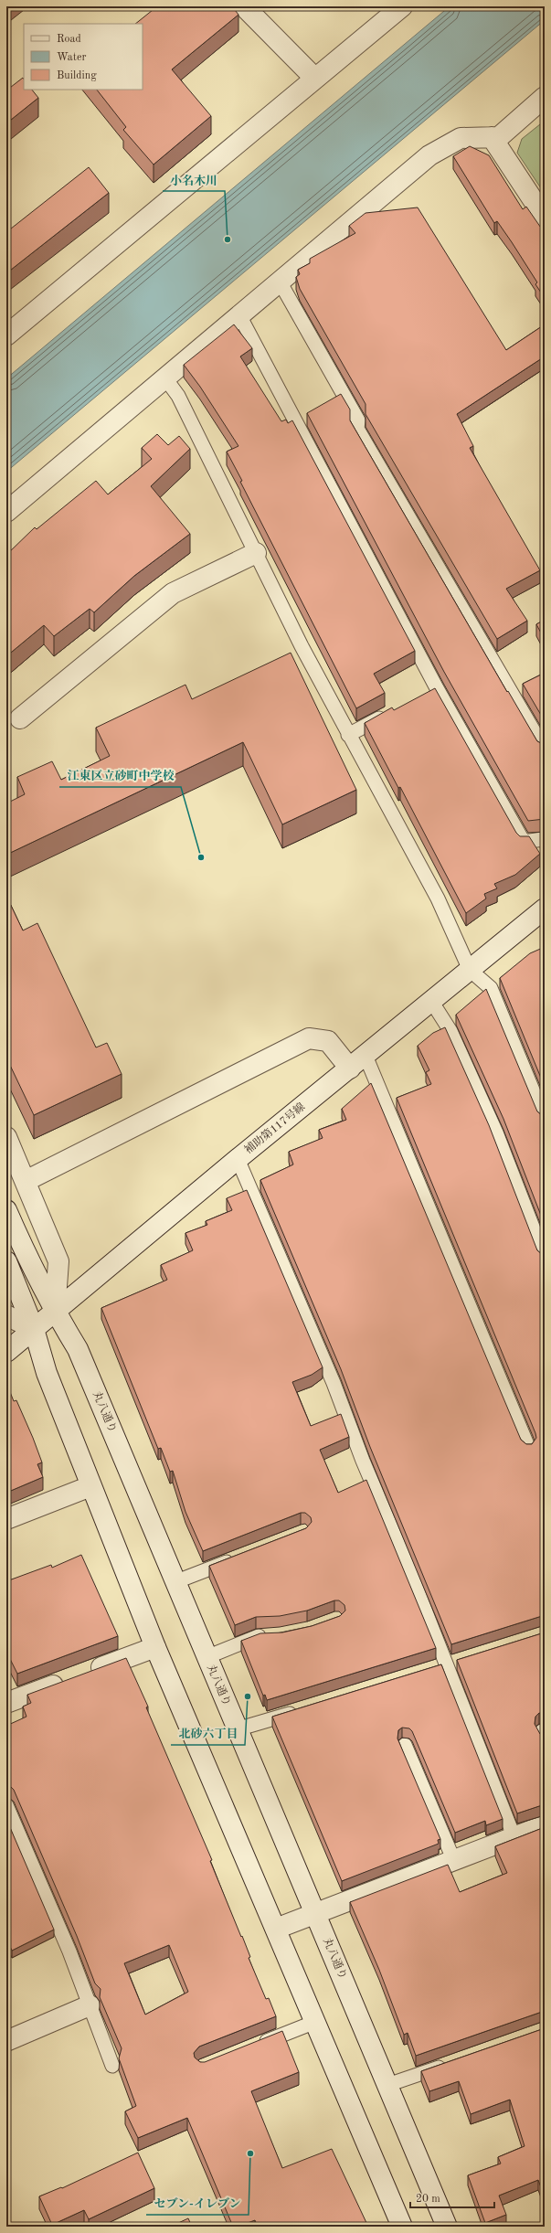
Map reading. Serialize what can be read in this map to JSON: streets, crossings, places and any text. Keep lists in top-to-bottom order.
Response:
{
  "streets": {
    "street": ["補助第117号線", "丸八通り"]
  },
  "crossings": [
    ["補助第117号線", "丸八通り"]
  ],
  "places": [
    "小名木川",
    "江東区立砂町中学校",
    "北砂六丁目",
    "セブン-イレブン"
  ],
  "legend": ["Road", "Water", "Building"],
  "scale_bar": "20 m"
}
